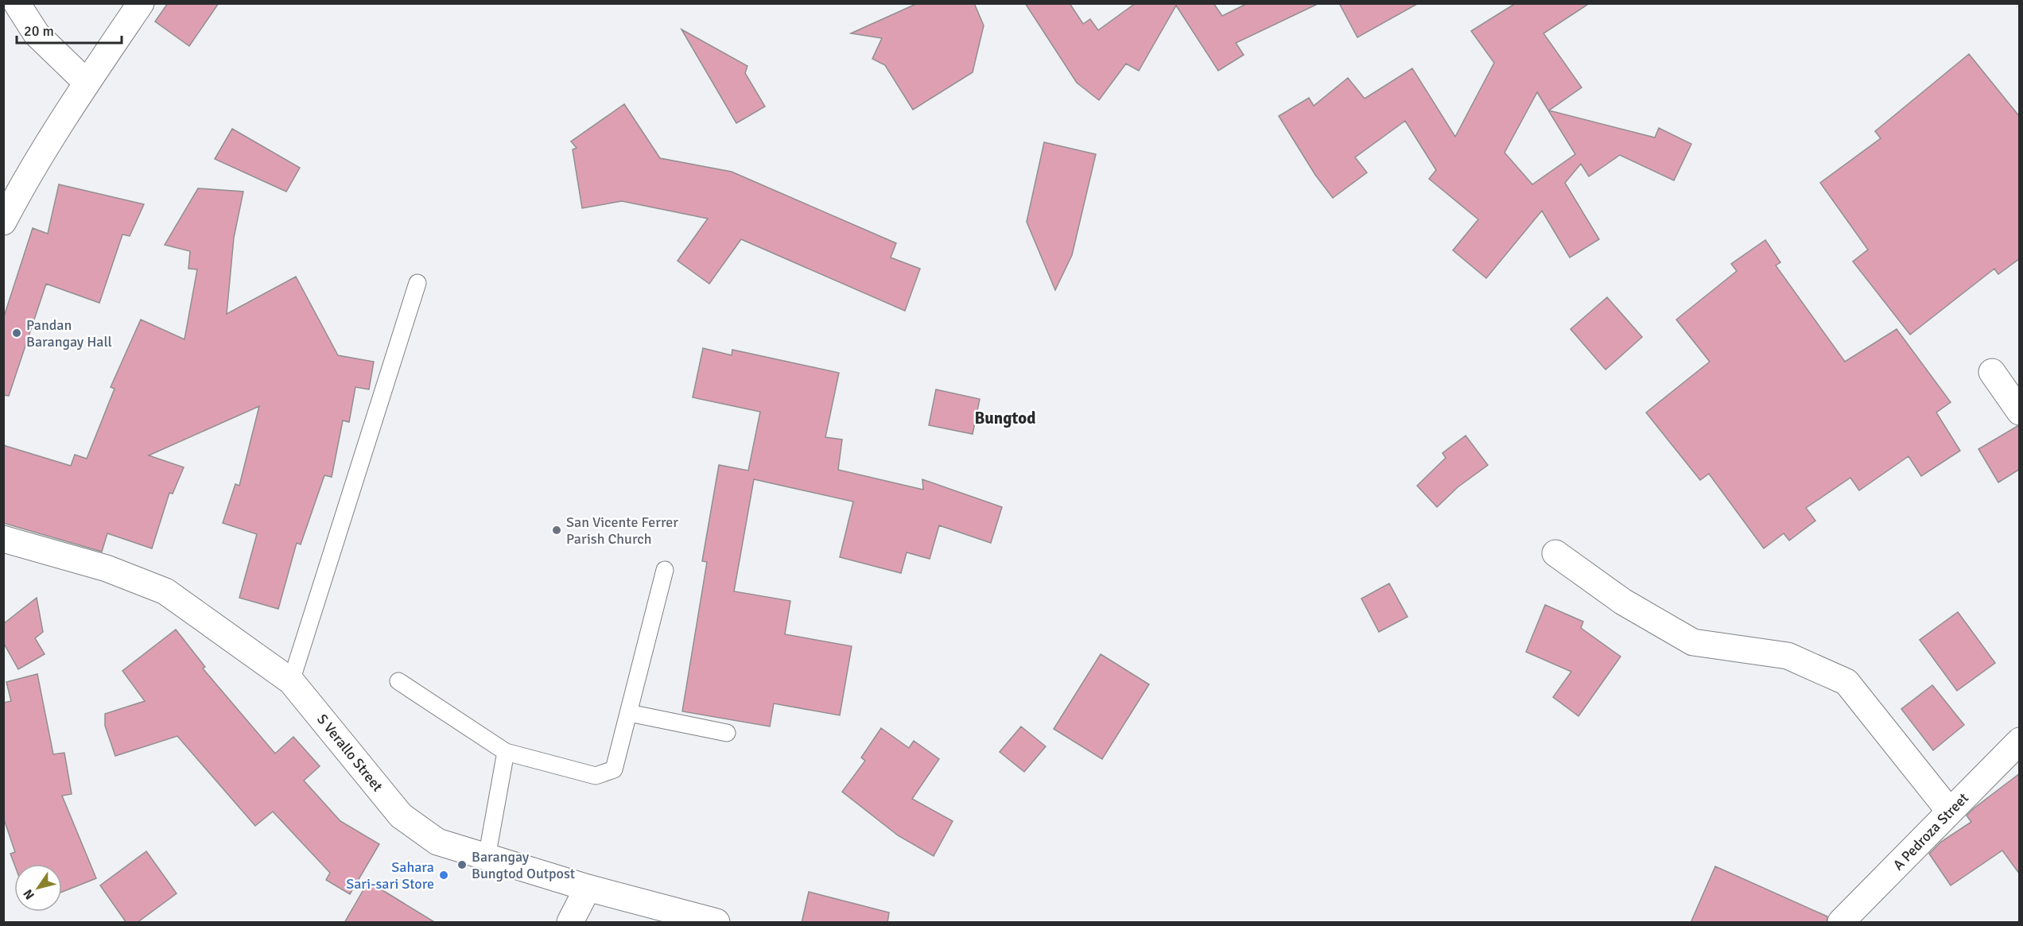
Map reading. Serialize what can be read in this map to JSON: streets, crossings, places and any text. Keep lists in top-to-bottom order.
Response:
{
  "streets": {
    "street": ["S Verallo Street", "A Pedroza Street"]
  },
  "districts": ["Bungtod"],
  "places": [
    "Pandan Barangay Hall",
    "San Vicente Ferrer Parish Church",
    "Barangay Bungtod Outpost",
    "Sahara Sari-sari Store"
  ],
  "scale_bar": "20 m",
  "north": "bottom left"
}
